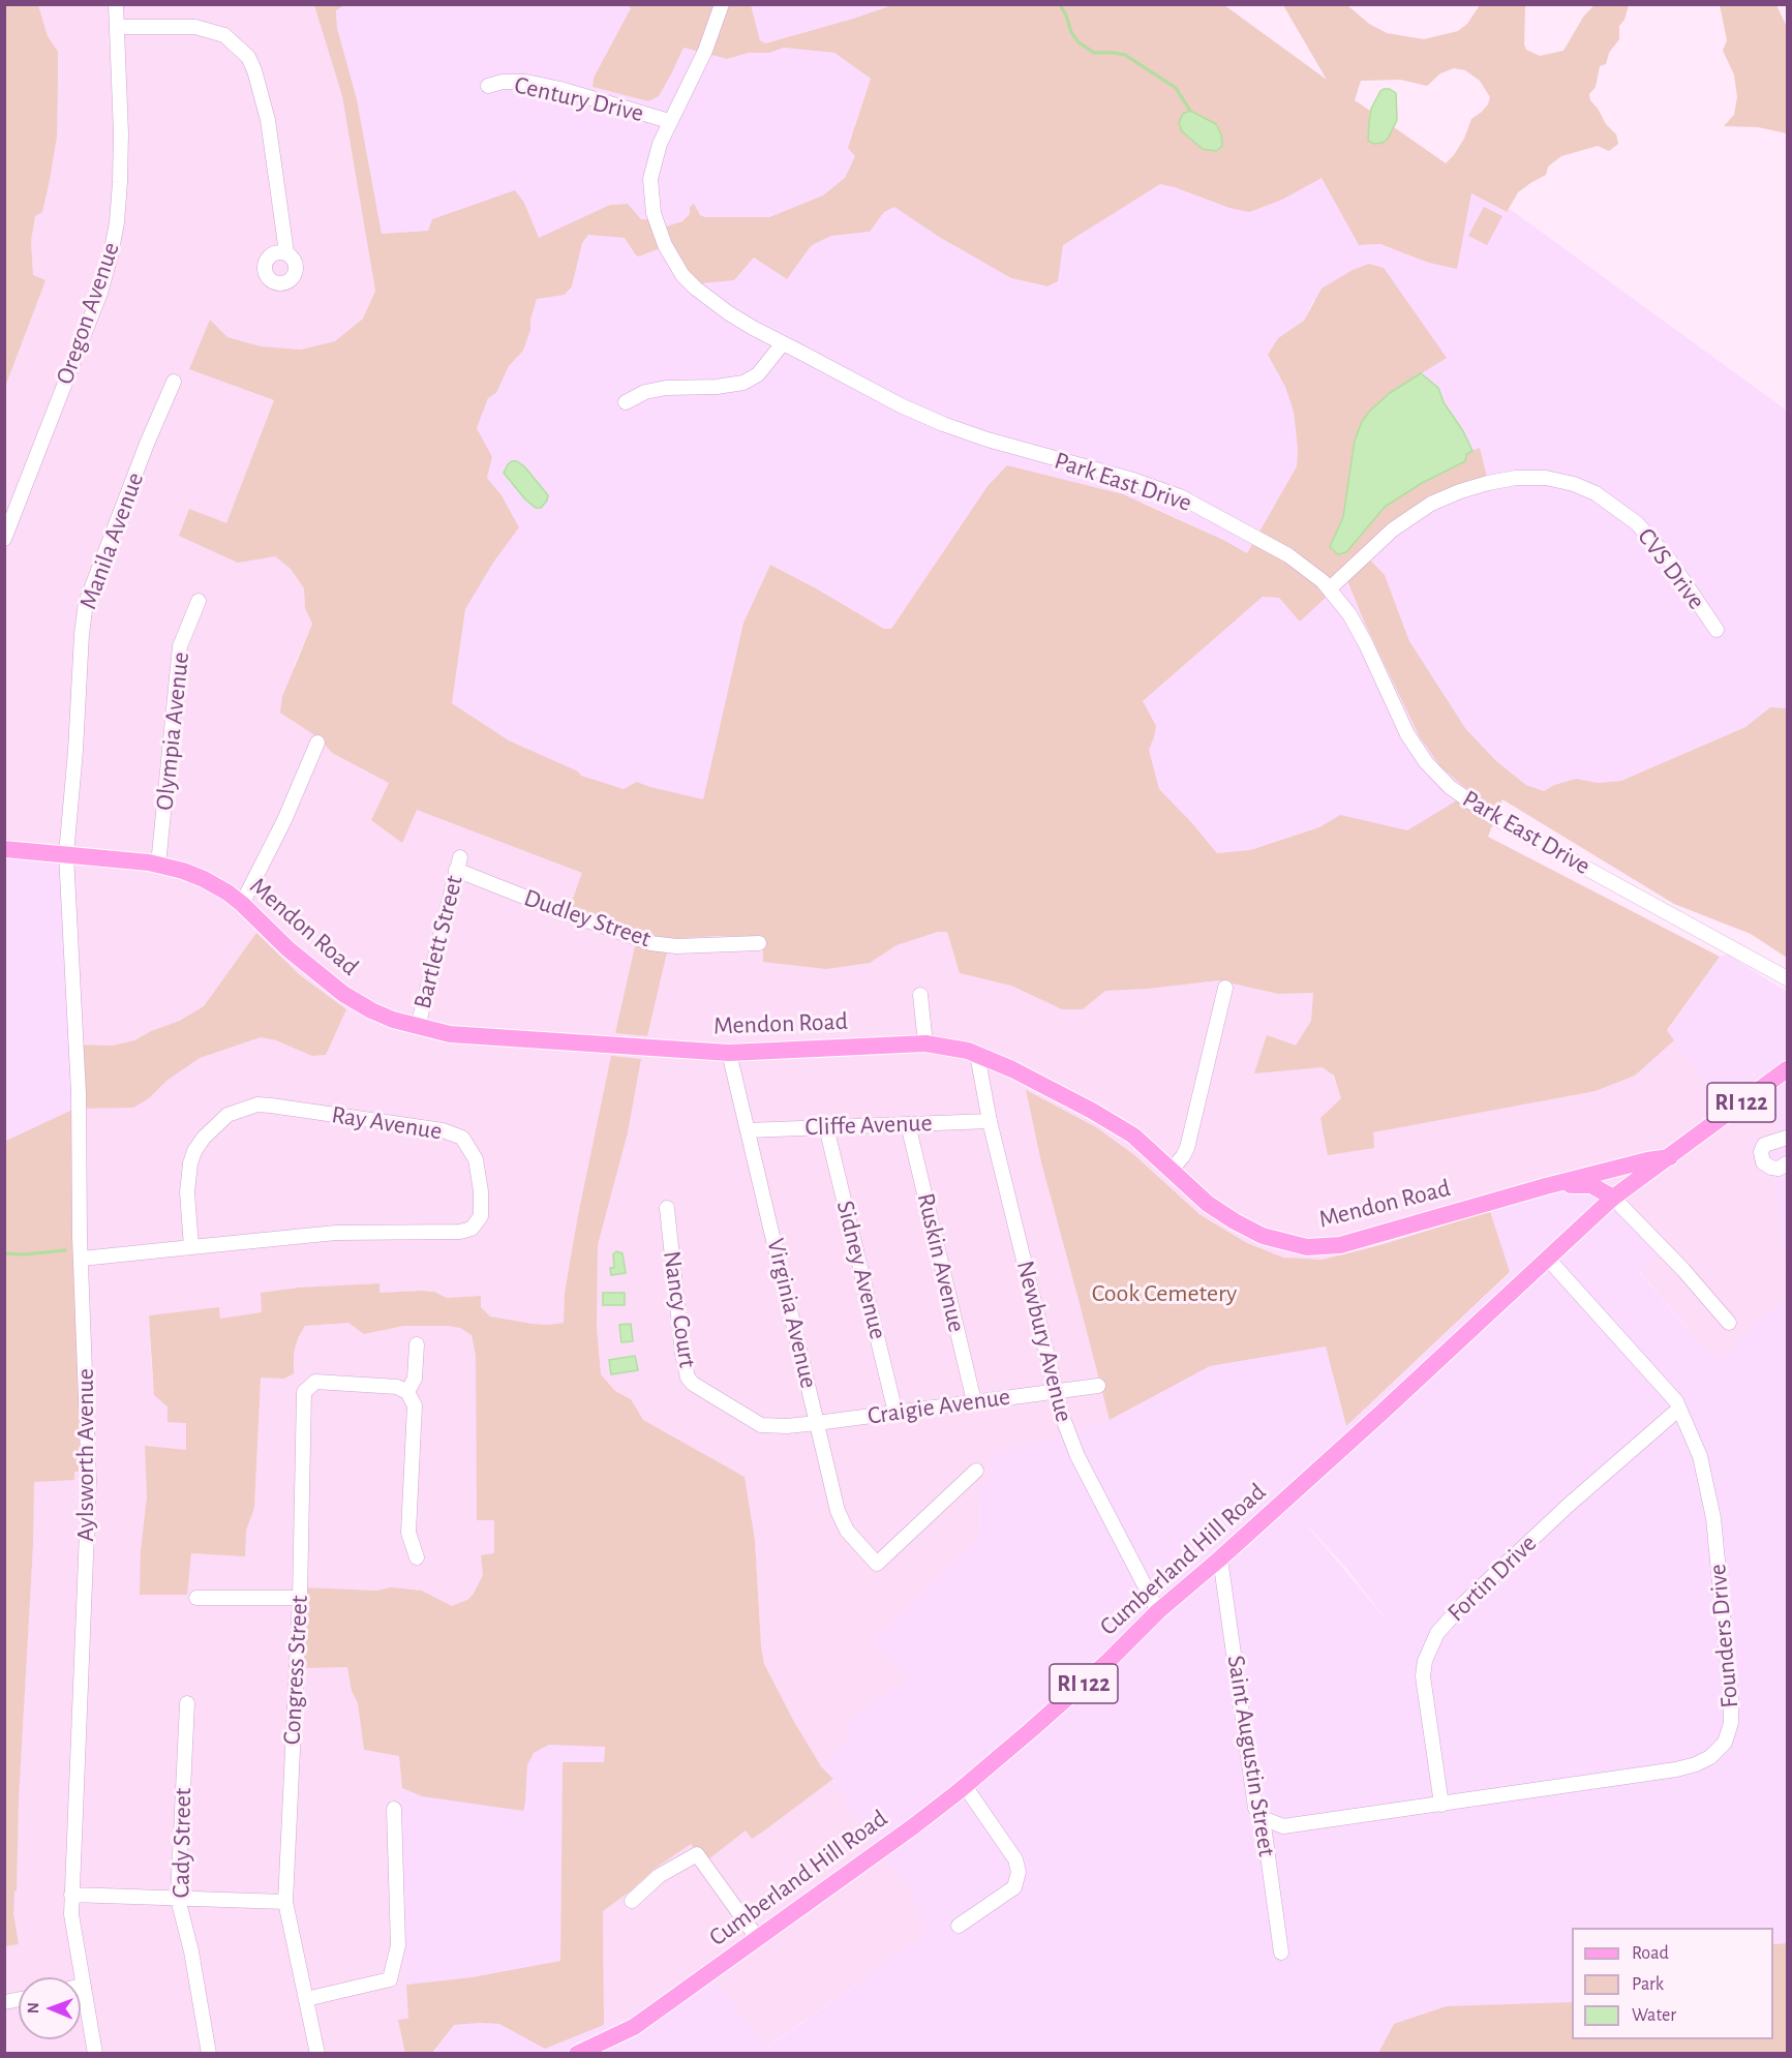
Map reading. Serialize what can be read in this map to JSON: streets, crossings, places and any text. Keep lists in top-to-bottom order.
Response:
{
  "streets": {
    "main road": ["Mendon Road", "RI 122", "Cumberland Hill Road"],
    "street": [
      "Century Drive",
      "Oregon Avenue",
      "Park East Drive",
      "Manila Avenue",
      "CVS Drive",
      "Olympia Avenue",
      "Dudley Street",
      "Bartlett Street",
      "Ray Avenue",
      "Cliffe Avenue",
      "Ruskin Avenue",
      "Sidney Avenue",
      "Nancy Court",
      "Virginia Avenue",
      "Newbury Avenue",
      "Craigie Avenue",
      "Aylsworth Avenue",
      "Fortin Drive",
      "Founders Drive",
      "Congress Street",
      "Saint Augustin Street",
      "Cady Street"
    ]
  },
  "crossings": [
    ["Century Drive", "Park East Drive"],
    ["Park East Drive", "CVS Drive"],
    ["Manila Avenue", "Mendon Road"],
    ["Manila Avenue", "Aylsworth Avenue"],
    ["Olympia Avenue", "Mendon Road"],
    ["Dudley Street", "Bartlett Street"],
    ["Mendon Road", "Bartlett Street"],
    ["Mendon Road", "RI 122"],
    ["Mendon Road", "Virginia Avenue"],
    ["Mendon Road", "Newbury Avenue"],
    ["Mendon Road", "Aylsworth Avenue"],
    ["Mendon Road", "Cumberland Hill Road"],
    ["RI 122", "Cumberland Hill Road"],
    ["Ray Avenue", "Aylsworth Avenue"],
    ["Cliffe Avenue", "Ruskin Avenue"],
    ["Cliffe Avenue", "Sidney Avenue"],
    ["Cliffe Avenue", "Virginia Avenue"],
    ["Cliffe Avenue", "Newbury Avenue"],
    ["Ruskin Avenue", "Craigie Avenue"],
    ["Sidney Avenue", "Craigie Avenue"],
    ["Nancy Court", "Virginia Avenue"],
    ["Nancy Court", "Craigie Avenue"],
    ["Virginia Avenue", "Craigie Avenue"],
    ["Newbury Avenue", "Craigie Avenue"],
    ["Newbury Avenue", "Cumberland Hill Road"],
    ["Cumberland Hill Road", "Founders Drive"],
    ["Cumberland Hill Road", "Saint Augustin Street"],
    ["Fortin Drive", "Founders Drive"],
    ["Founders Drive", "Saint Augustin Street"]
  ],
  "parks": ["Cook Cemetery"],
  "legend": ["Road", "Park", "Water"],
  "north": "left"
}
